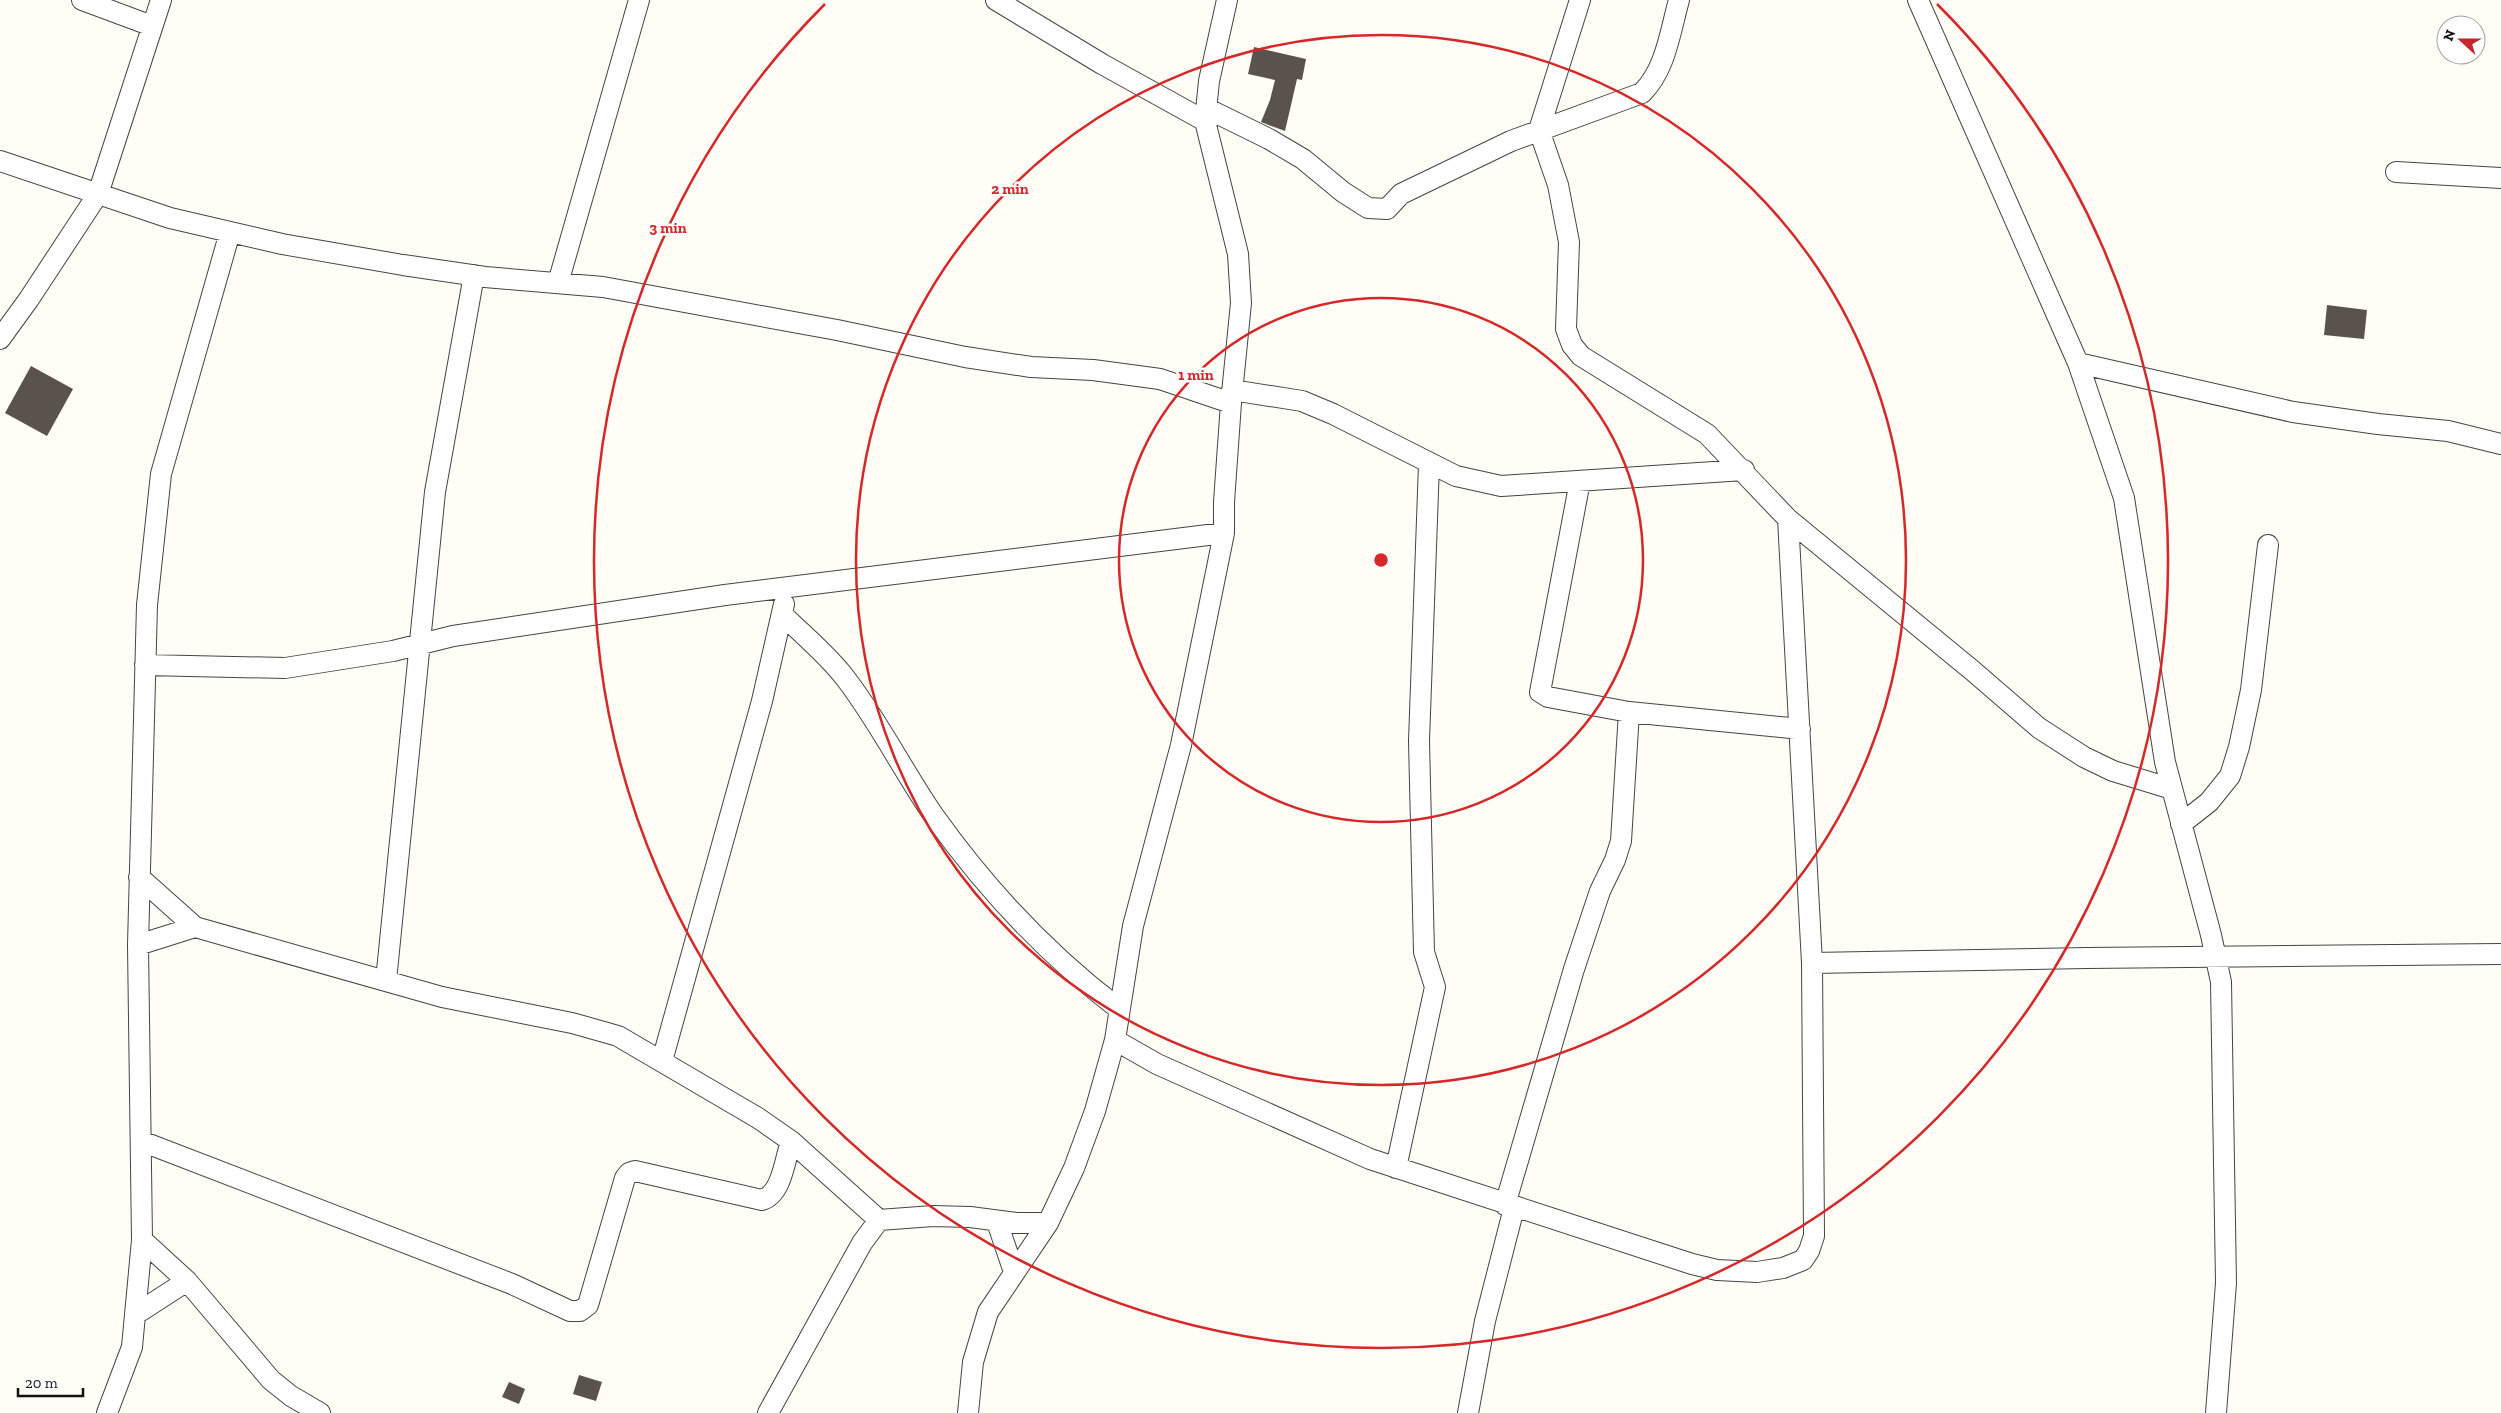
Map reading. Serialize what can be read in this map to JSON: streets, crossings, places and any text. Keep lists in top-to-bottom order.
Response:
{
  "scale_bar": "20 m",
  "north": "left",
  "rings": ["2 min", "3 min", "1 min"]
}
